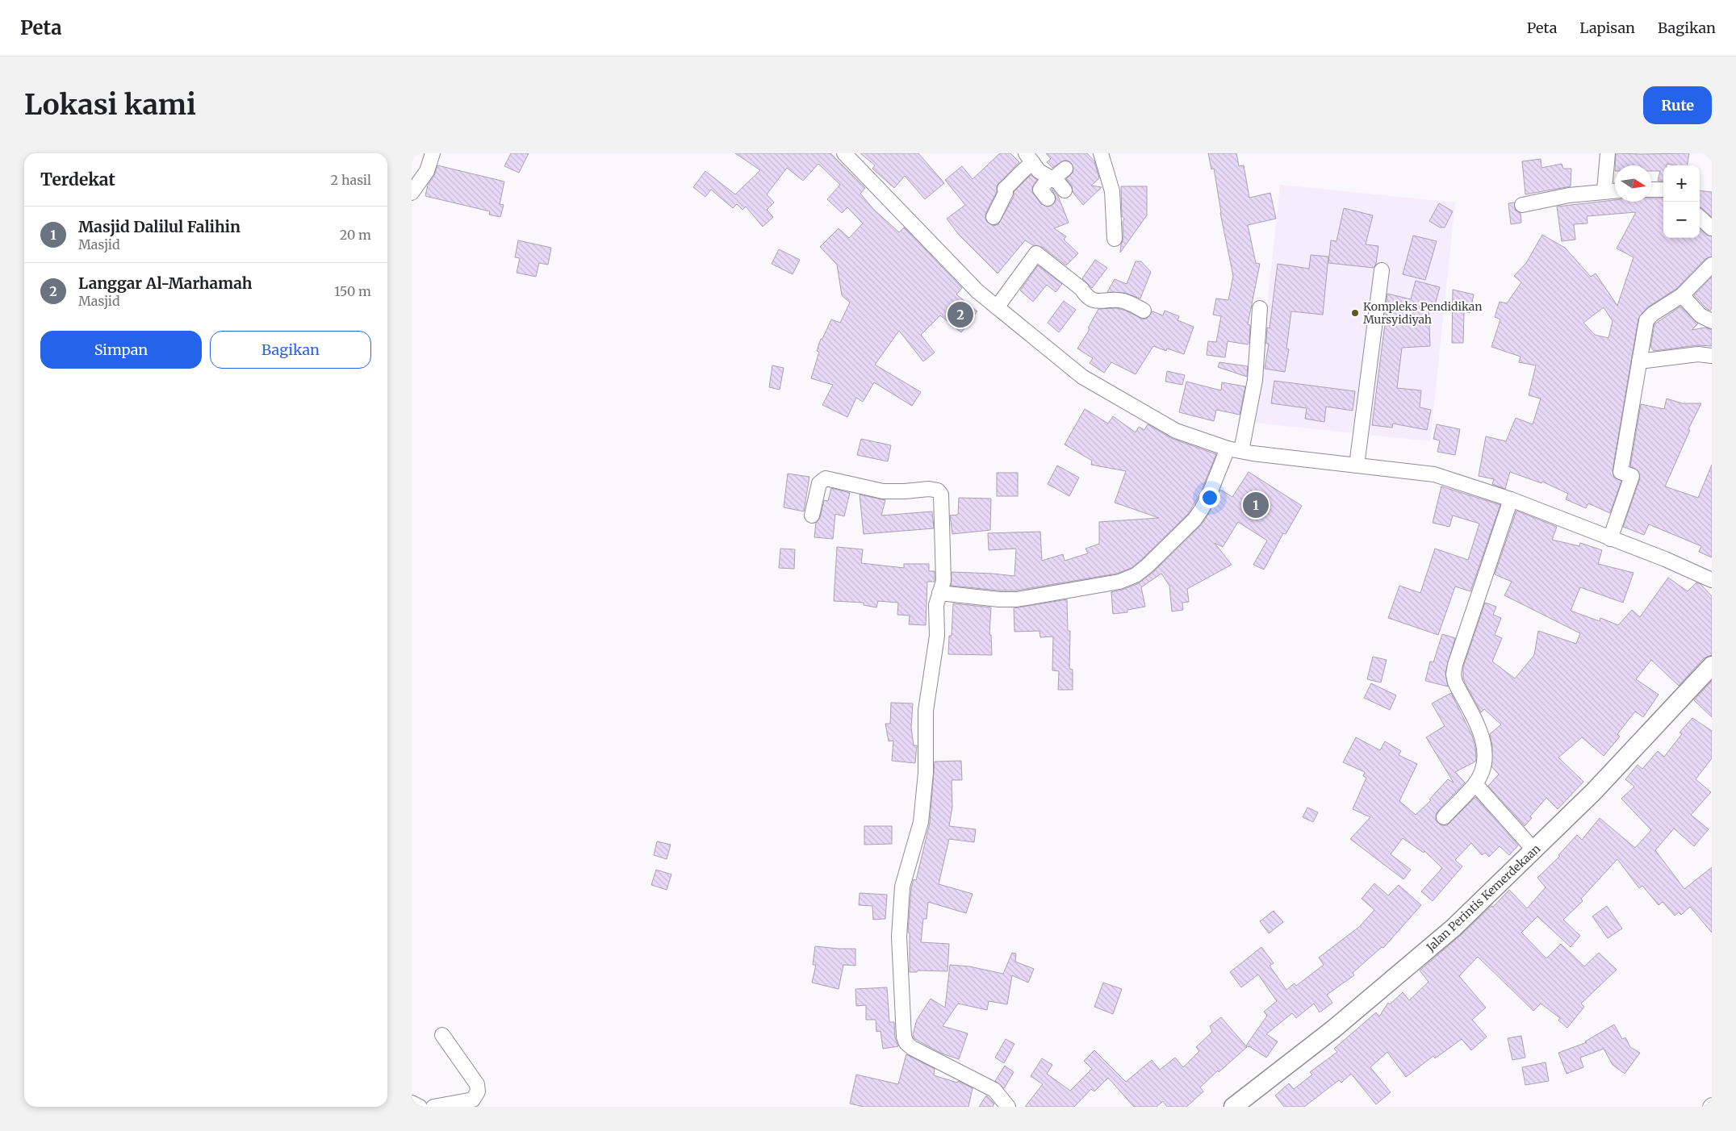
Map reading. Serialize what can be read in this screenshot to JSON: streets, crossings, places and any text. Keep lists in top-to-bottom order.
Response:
{
  "streets": {
    "main road": ["Jalan Perintis Kemerdekaan"]
  },
  "places": ["Kompleks Pendidikan Mursyidiyah"],
  "north": "right",
  "page": {
    "header": "Peta",
    "nav": ["Peta", "Lapisan", "Bagikan"],
    "buttons": [
      "Rute",
      ["Simpan", "Bagikan"]
    ],
    "title": "Lokasi kami",
    "heading": ["Terdekat", "2 hasil"],
    "map_buttons": ["+", "−"],
    "list": [
      {
        "mark": "1",
        "name": "Masjid Dalilul Falihin",
        "note": "Masjid",
        "value": "20 m"
      },
      {
        "mark": "2",
        "name": "Langgar Al-Marhamah",
        "note": "Masjid",
        "value": "150 m"
      }
    ],
    "pins": ["2", "1"]
  }
}
